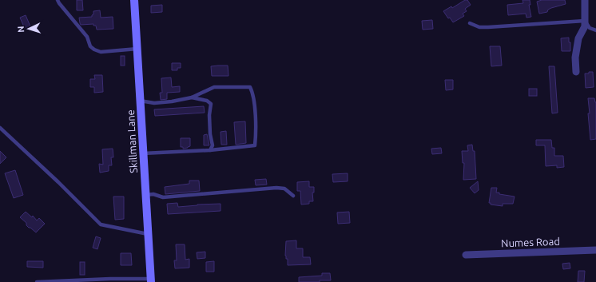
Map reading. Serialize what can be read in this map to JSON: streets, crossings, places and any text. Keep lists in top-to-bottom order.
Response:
{
  "streets": {
    "street": ["Skillman Lane", "Numes Road"]
  },
  "north": "left"
}
